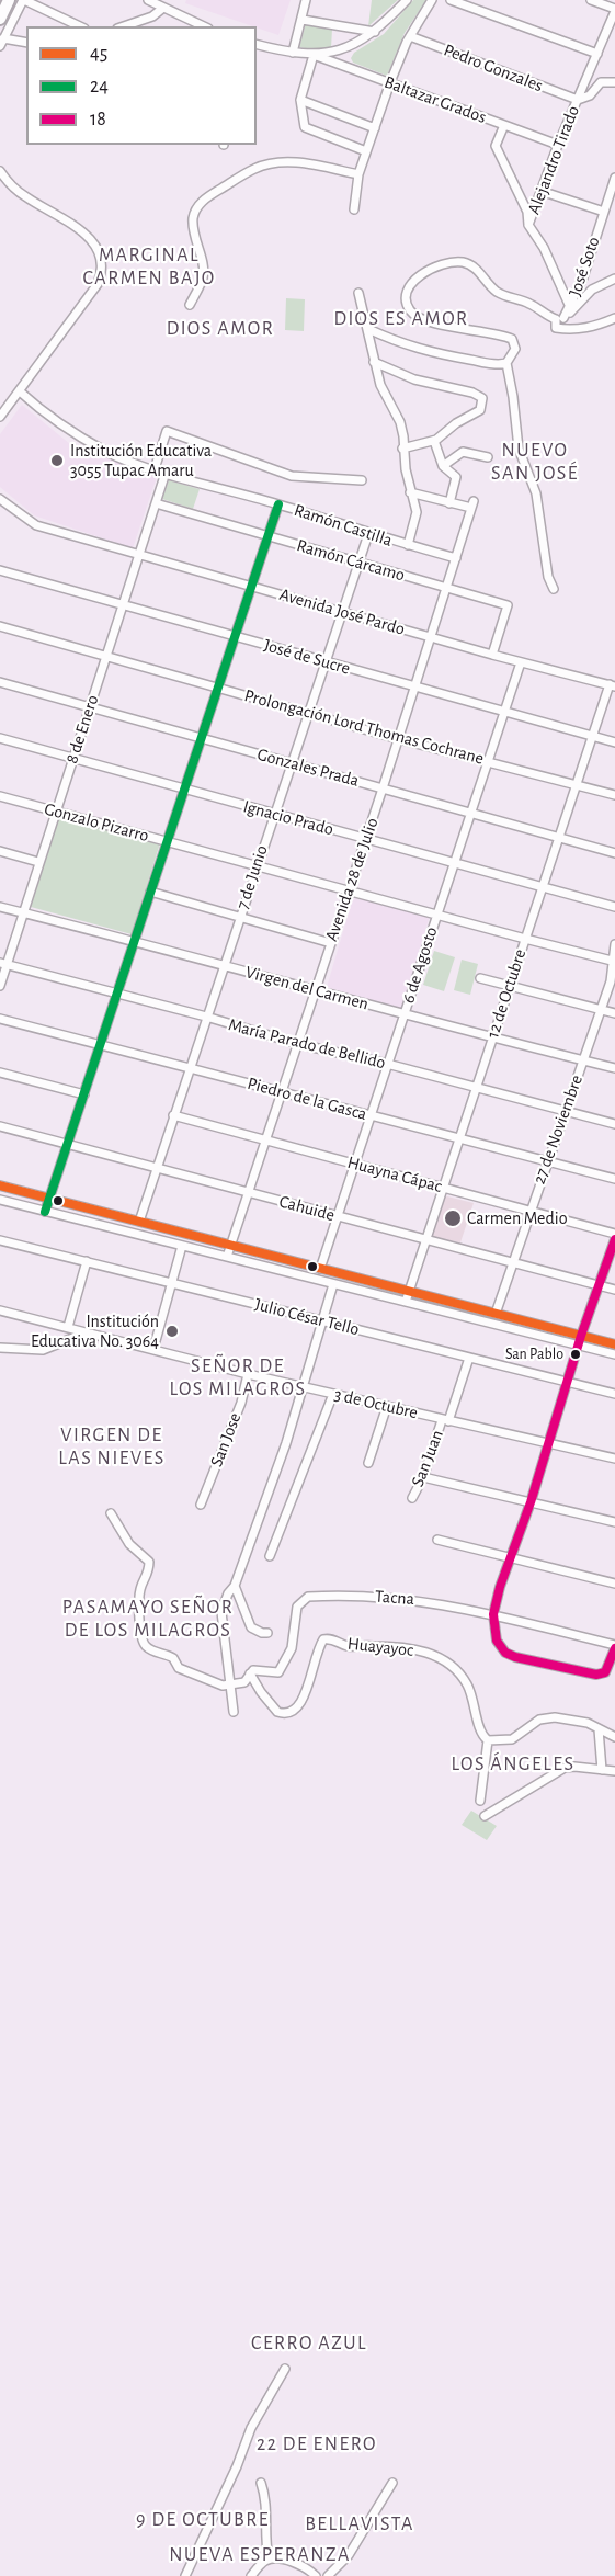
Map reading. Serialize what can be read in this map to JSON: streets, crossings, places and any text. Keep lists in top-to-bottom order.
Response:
{
  "streets": {
    "street": [
      "Pedro Gonzales",
      "Baltazar Grados",
      "Alejandro Tirado",
      "José Soto",
      "Ramón Castilla",
      "Ramón Cárcamo",
      "Avenida José Pardo",
      "José de Sucre",
      "Prolongación Lord Thomas Cochrane",
      "8 de Enero",
      "Gonzales Prada",
      "Ignacio Prado",
      "Gonzalo Pizarro",
      "7 de Junio",
      "Avenida 28 de Julio",
      "6 de Agosto",
      "Virgen del Carmen",
      "12 de Octubre",
      "María Parado de Bellido",
      "Piedro de la Gasca",
      "27 de Noviembre",
      "Huayna Cápac",
      "Cahuide",
      "Julio César Tello",
      "3 de Octubre",
      "San Jose",
      "San Juan",
      "Tacna",
      "Huayayoc"
    ]
  },
  "crossings": [
    ["Pedro Gonzales", "Alejandro Tirado"],
    ["Baltazar Grados", "Alejandro Tirado"],
    ["Alejandro Tirado", "José Soto"],
    ["Ramón Castilla", "8 de Enero"],
    ["Ramón Castilla", "7 de Junio"],
    ["Ramón Castilla", "Avenida 28 de Julio"],
    ["Ramón Cárcamo", "Avenida José Pardo"],
    ["Ramón Cárcamo", "8 de Enero"],
    ["Ramón Cárcamo", "7 de Junio"],
    ["Ramón Cárcamo", "Avenida 28 de Julio"],
    ["Avenida José Pardo", "8 de Enero"],
    ["Avenida José Pardo", "7 de Junio"],
    ["Avenida José Pardo", "Avenida 28 de Julio"],
    ["Avenida José Pardo", "6 de Agosto"],
    ["Avenida José Pardo", "12 de Octubre"],
    ["José de Sucre", "8 de Enero"],
    ["José de Sucre", "7 de Junio"],
    ["José de Sucre", "Avenida 28 de Julio"],
    ["José de Sucre", "6 de Agosto"],
    ["José de Sucre", "12 de Octubre"],
    ["Prolongación Lord Thomas Cochrane", "8 de Enero"],
    ["Prolongación Lord Thomas Cochrane", "7 de Junio"],
    ["Prolongación Lord Thomas Cochrane", "Avenida 28 de Julio"],
    ["Prolongación Lord Thomas Cochrane", "6 de Agosto"],
    ["Prolongación Lord Thomas Cochrane", "12 de Octubre"],
    ["8 de Enero", "Gonzales Prada"],
    ["8 de Enero", "Ignacio Prado"],
    ["8 de Enero", "Gonzalo Pizarro"],
    ["8 de Enero", "Virgen del Carmen"],
    ["8 de Enero", "María Parado de Bellido"],
    ["Gonzales Prada", "7 de Junio"],
    ["Gonzales Prada", "Avenida 28 de Julio"],
    ["Gonzales Prada", "6 de Agosto"],
    ["Gonzales Prada", "12 de Octubre"],
    ["Ignacio Prado", "7 de Junio"],
    ["Ignacio Prado", "Avenida 28 de Julio"],
    ["Ignacio Prado", "6 de Agosto"],
    ["Ignacio Prado", "12 de Octubre"],
    ["Gonzalo Pizarro", "7 de Junio"],
    ["Gonzalo Pizarro", "Avenida 28 de Julio"],
    ["Gonzalo Pizarro", "6 de Agosto"],
    ["Gonzalo Pizarro", "12 de Octubre"],
    ["Gonzalo Pizarro", "27 de Noviembre"],
    ["7 de Junio", "Virgen del Carmen"],
    ["7 de Junio", "María Parado de Bellido"],
    ["7 de Junio", "Piedro de la Gasca"],
    ["7 de Junio", "Huayna Cápac"],
    ["7 de Junio", "Cahuide"],
    ["Avenida 28 de Julio", "Virgen del Carmen"],
    ["Avenida 28 de Julio", "María Parado de Bellido"],
    ["Avenida 28 de Julio", "Piedro de la Gasca"],
    ["Avenida 28 de Julio", "Huayna Cápac"],
    ["Avenida 28 de Julio", "Cahuide"],
    ["6 de Agosto", "Virgen del Carmen"],
    ["6 de Agosto", "María Parado de Bellido"],
    ["6 de Agosto", "Piedro de la Gasca"],
    ["6 de Agosto", "Huayna Cápac"],
    ["6 de Agosto", "Cahuide"],
    ["Virgen del Carmen", "12 de Octubre"],
    ["Virgen del Carmen", "27 de Noviembre"],
    ["12 de Octubre", "María Parado de Bellido"],
    ["12 de Octubre", "Piedro de la Gasca"],
    ["12 de Octubre", "Huayna Cápac"],
    ["12 de Octubre", "Cahuide"],
    ["María Parado de Bellido", "27 de Noviembre"],
    ["Piedro de la Gasca", "27 de Noviembre"],
    ["27 de Noviembre", "Huayna Cápac"],
    ["27 de Noviembre", "Cahuide"],
    ["Julio César Tello", "San Juan"],
    ["3 de Octubre", "San Jose"],
    ["3 de Octubre", "San Juan"],
    ["Tacna", "Huayayoc"]
  ],
  "districts": [
    "MARGINAL CARMEN BAJO",
    "DIOS ES AMOR",
    "DIOS AMOR",
    "NUEVO SAN JOSÉ",
    "SEÑOR DE LOS MILAGROS",
    "VIRGEN DE LAS NIEVES",
    "PASAMAYO SEÑOR DE LOS MILAGROS",
    "LOS ÁNGELES",
    "CERRO AZUL",
    "22 DE ENERO",
    "9 DE OCTUBRE",
    "BELLAVISTA",
    "NUEVA ESPERANZA"
  ],
  "places": [
    "Institución Educativa 3055 Tupac Amaru",
    "Carmen Medio",
    "Institución Educativa No. 3064",
    "San Pablo"
  ],
  "lines": ["transit line 24", "transit line 45", "transit line 18"],
  "legend": ["45", "24", "18"]
}
